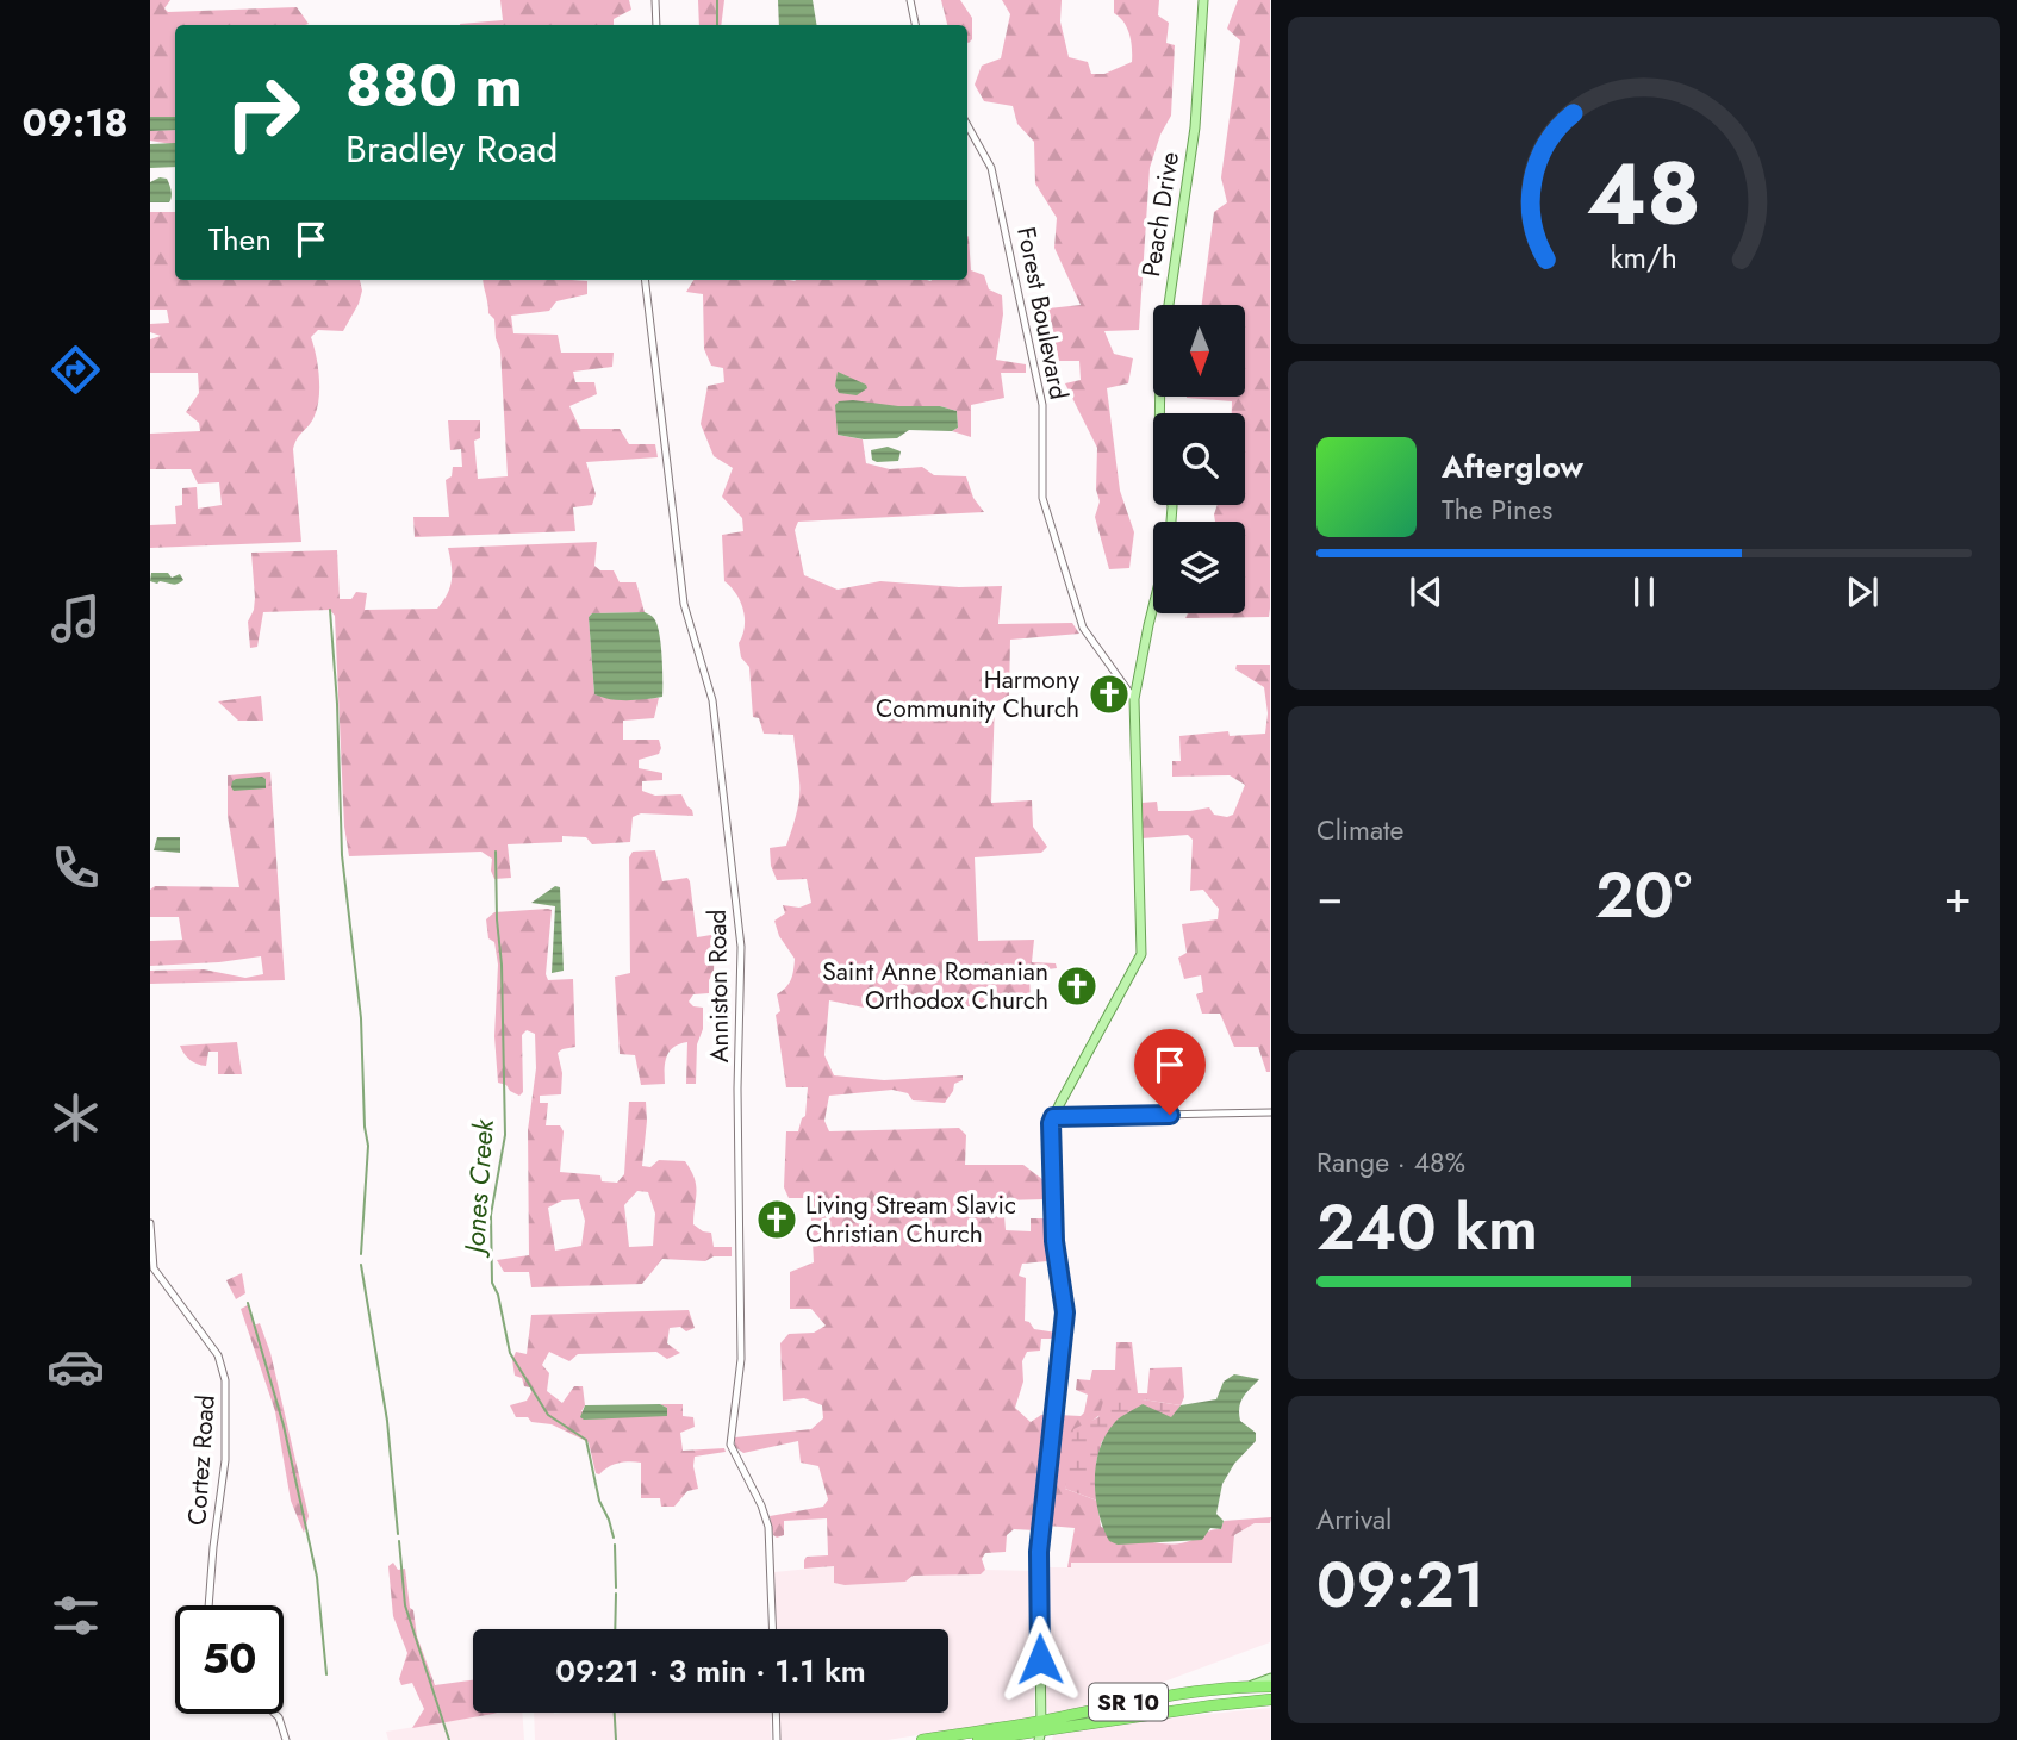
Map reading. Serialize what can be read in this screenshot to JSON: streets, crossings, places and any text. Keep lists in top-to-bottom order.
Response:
{
  "streets": {
    "highway": ["SR 10"],
    "main road": ["Peach Drive"],
    "street": ["Forest Boulevard", "Anniston Road", "Cortez Road"]
  },
  "water": ["Jones Creek"],
  "places": {
    "church": ["Harmony Community Church", "Saint Anne Romanian Orthodox Church", "Living Stream Slavic Christian Church"]
  },
  "north": "bottom",
  "page": {
    "tabs": "09:18",
    "turn": ["880 m", "Bradley Road"],
    "then": "Then",
    "song": ["Afterglow", "The Pines"],
    "tile": [
      "Climate",
      ["Range · 48%", "240 km"],
      ["Arrival", "09:21"]
    ],
    "heat": ["−", "20°", "+"],
    "limit": "50",
    "trip": "09:21 · 3 min · 1.1 km",
    "gauge": ["48", "km/h"]
  }
}
